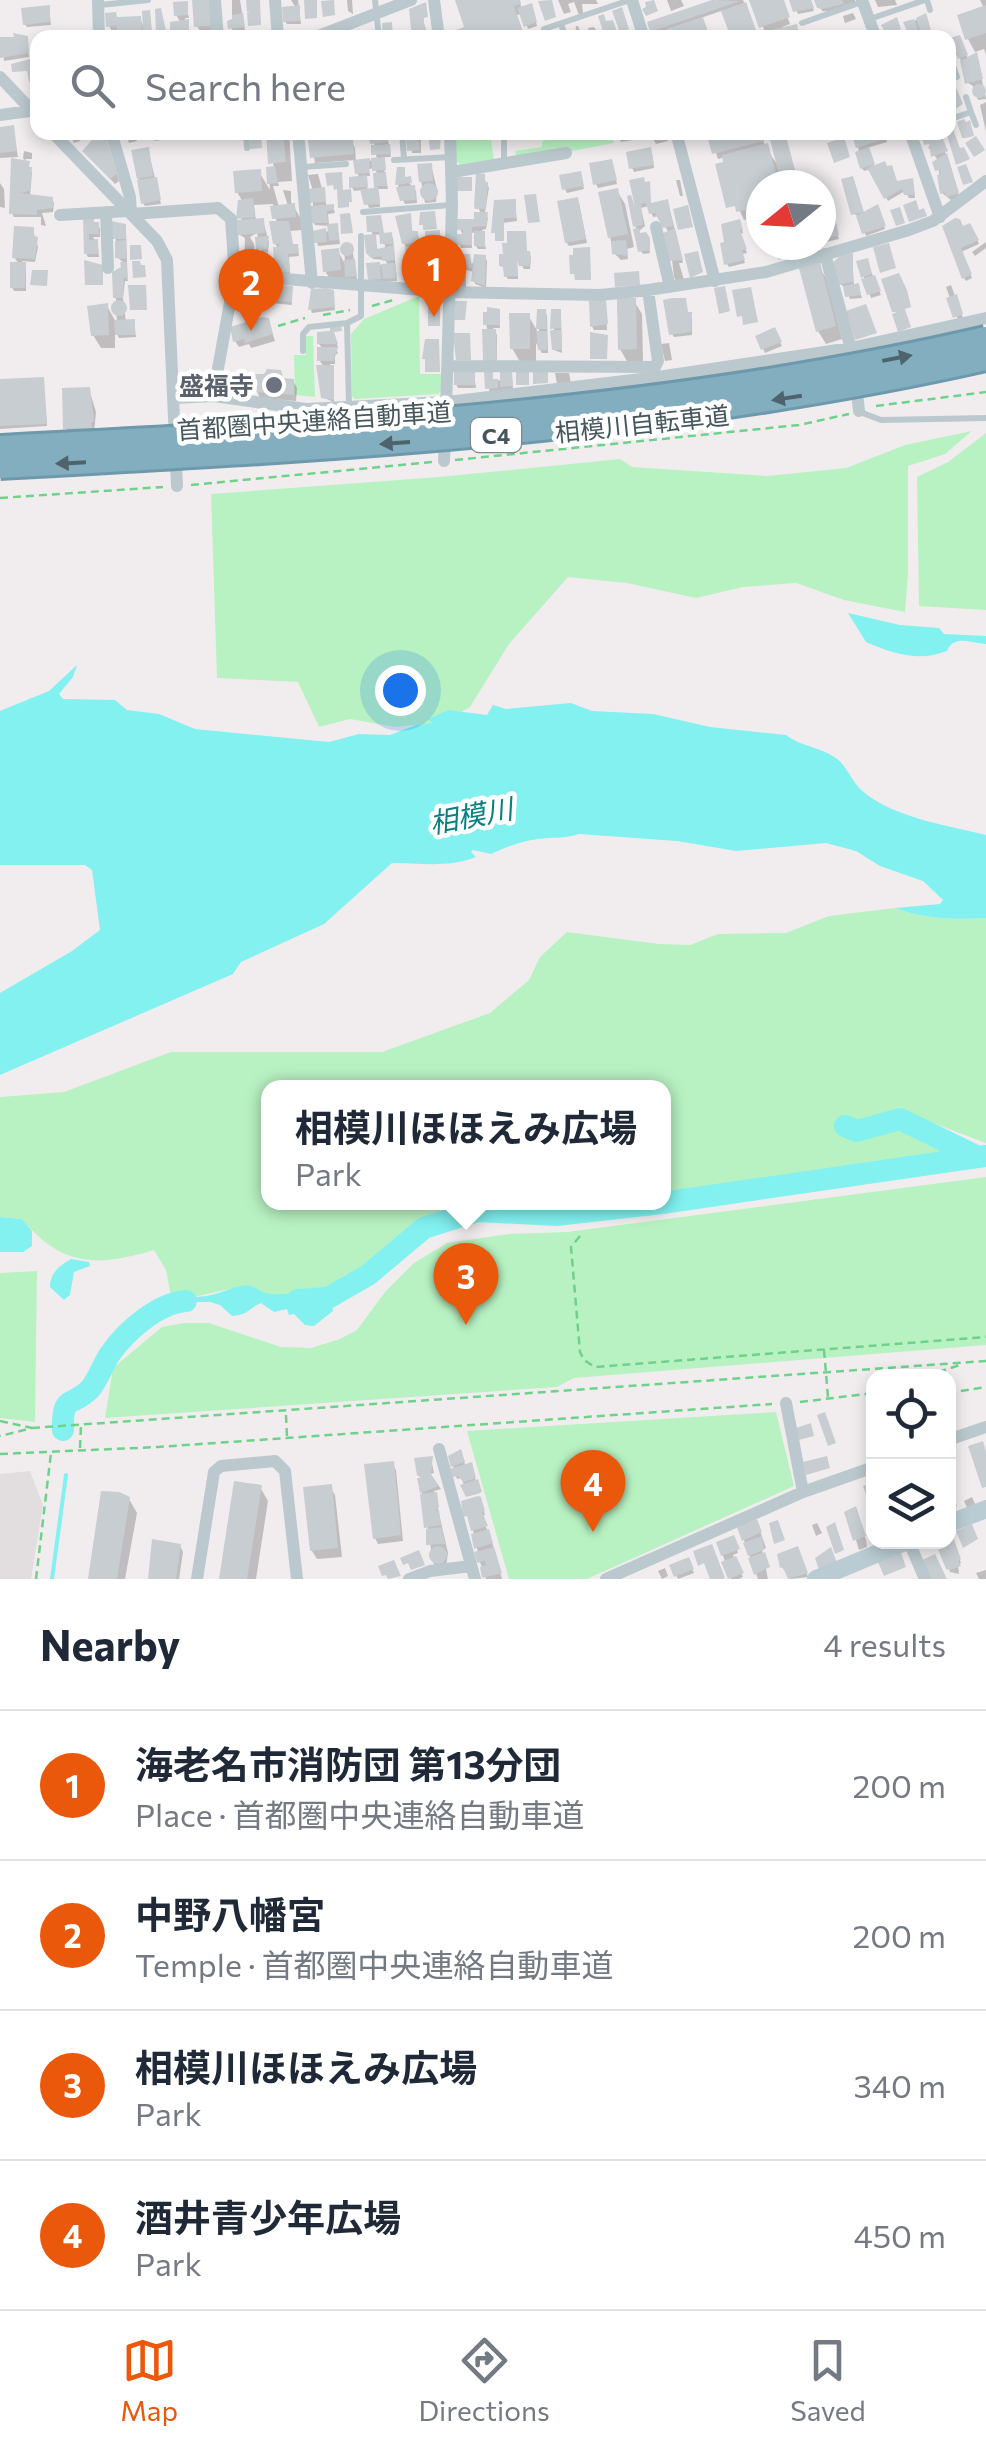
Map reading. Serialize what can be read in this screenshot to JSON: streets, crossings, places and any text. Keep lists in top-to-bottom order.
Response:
{
  "streets": {
    "highway": ["首都圏中央連絡自動車道", "C4"],
    "path": ["相模川自転車道"]
  },
  "water": ["相模川"],
  "places": ["盛福寺"],
  "north": "left",
  "page": {
    "search": "Search here",
    "pins": [
      "1",
      "2",
      "3",
      "4"
    ],
    "popup": ["相模川ほほえみ広場", "Park"],
    "heading": ["Nearby", "4 results"],
    "list": [
      {
        "mark": "1",
        "name": "海老名市消防団 第13分団",
        "note": "Place · 首都圏中央連絡自動車道",
        "value": "200 m"
      },
      {
        "mark": "2",
        "name": "中野八幡宮",
        "note": "Temple · 首都圏中央連絡自動車道",
        "value": "200 m"
      },
      {
        "mark": "3",
        "name": "相模川ほほえみ広場",
        "note": "Park",
        "value": "340 m"
      },
      {
        "mark": "4",
        "name": "酒井青少年広場",
        "note": "Park",
        "value": "450 m"
      }
    ],
    "nav": ["Map", "Directions", "Saved"]
  }
}
